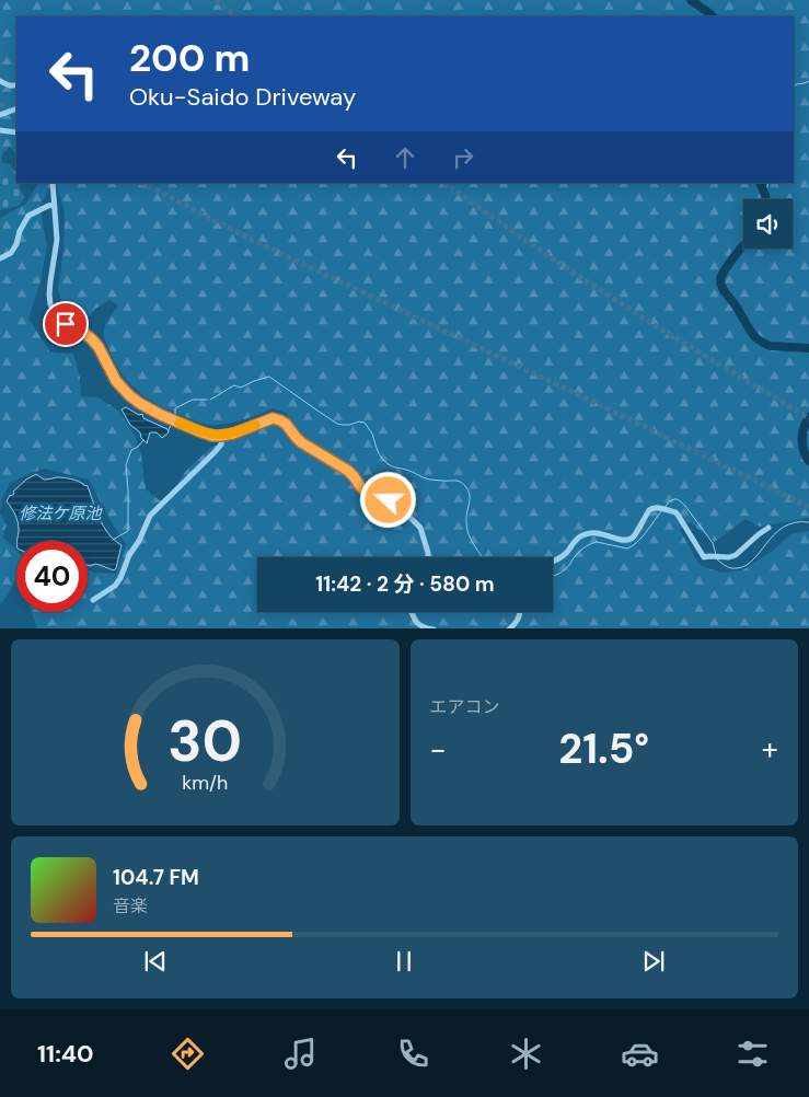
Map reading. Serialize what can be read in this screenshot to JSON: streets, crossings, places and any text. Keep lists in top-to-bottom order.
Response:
{
  "water": ["修法ケ原池"],
  "page": {
    "turn": ["200 m", "Oku-Saido Driveway"],
    "limit": "40",
    "trip": "11:42 · 2 分 · 580 m",
    "tile": "エアコン",
    "heat": ["−", "21.5°", "+"],
    "song": ["104.7 FM", "音楽"],
    "tabs": "11:40",
    "gauge": ["30", "km/h"]
  }
}
